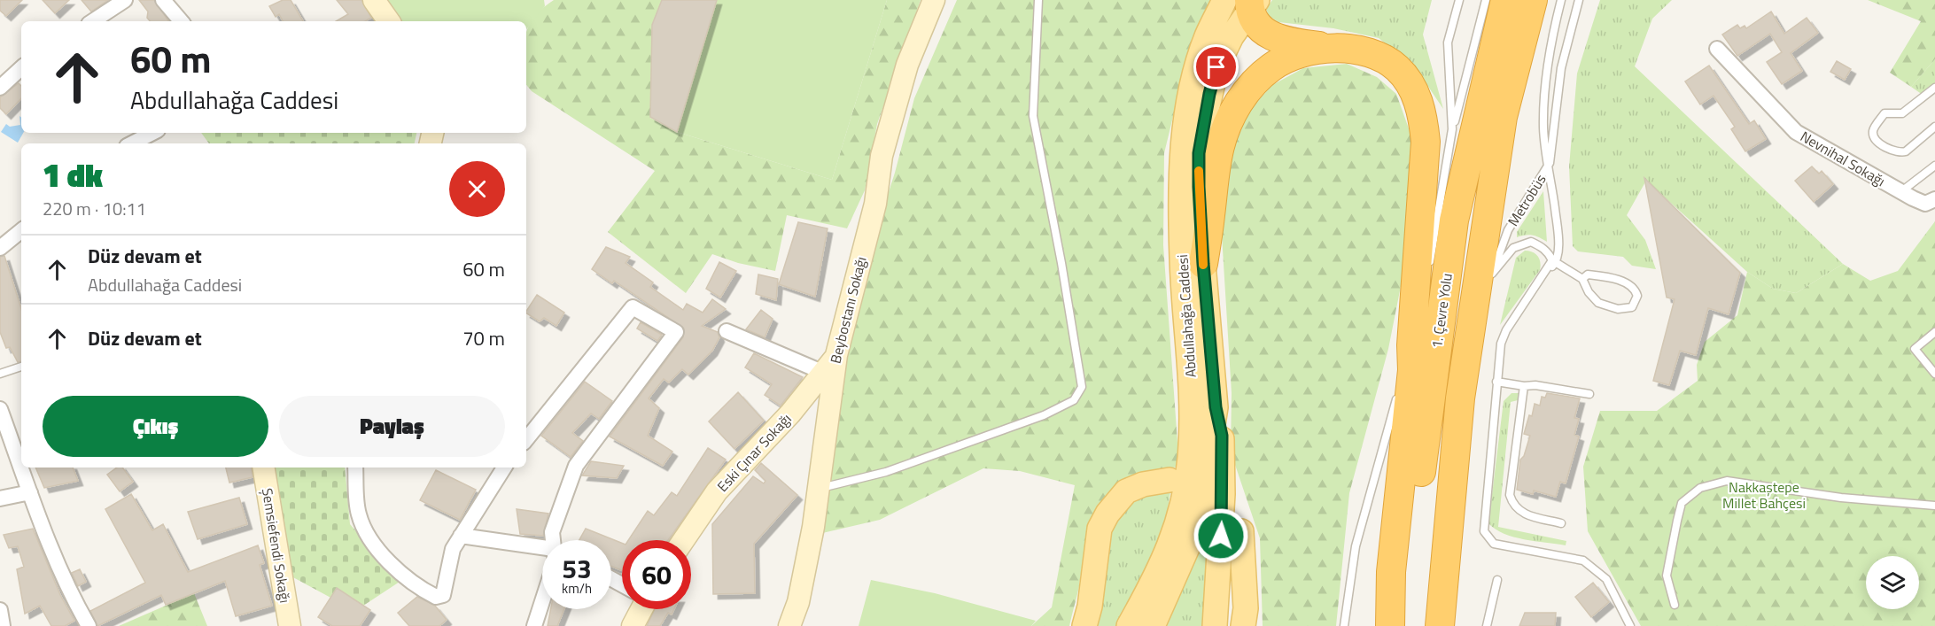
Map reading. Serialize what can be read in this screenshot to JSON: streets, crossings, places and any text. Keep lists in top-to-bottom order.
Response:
{
  "streets": {
    "highway": ["1. Çevre Yolu"],
    "main road": ["Abdullahağa Caddesi"],
    "street": [
      "Nevnihal Sokağı",
      "Beybostanı Sokağı",
      "Eski Çınar Sokağı",
      "Şemsiefendi Sokağı"
    ],
    "lane": ["Metrobüs"]
  },
  "crossings": [
    ["Beybostanı Sokağı", "Eski Çınar Sokağı"]
  ],
  "parks": ["Nakkaştepe Millet Bahçesi"],
  "page": {
    "turn": ["60 m", "Abdullahağa Caddesi"],
    "heading": ["1 dk", "220 m · 10:11"],
    "list": [
      {
        "name": "Düz devam et",
        "note": "Abdullahağa Caddesi",
        "value": "60 m"
      },
      {
        "name": "Düz devam et",
        "value": "70 m"
      }
    ],
    "buttons": ["Çıkış", "Paylaş"],
    "speed": "53 km/h",
    "limit": "60"
  }
}
